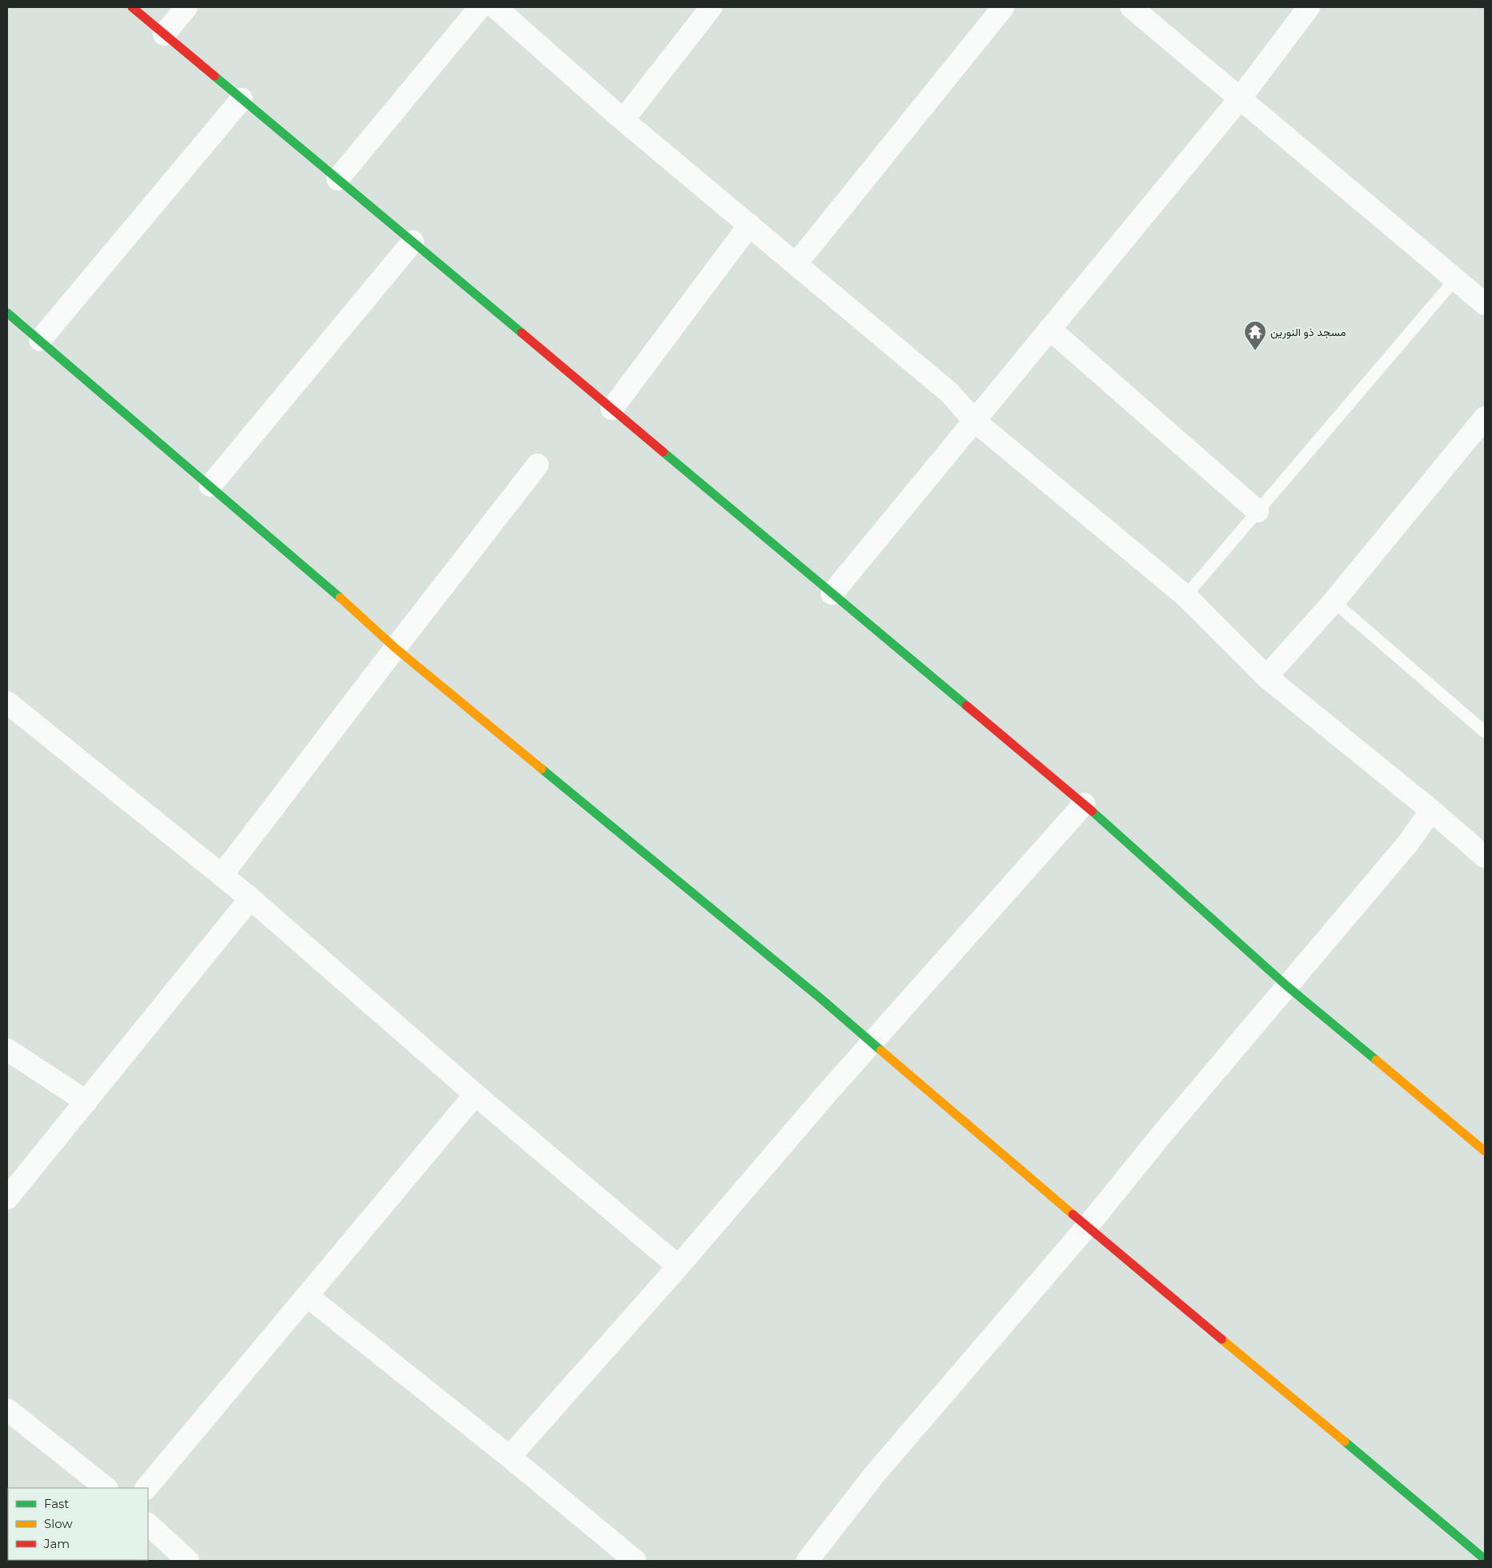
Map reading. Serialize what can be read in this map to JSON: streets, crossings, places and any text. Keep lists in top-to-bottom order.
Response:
{
  "places": {
    "temple": ["مسجد ذو النورين"]
  },
  "legend": ["Fast", "Slow", "Jam"]
}
